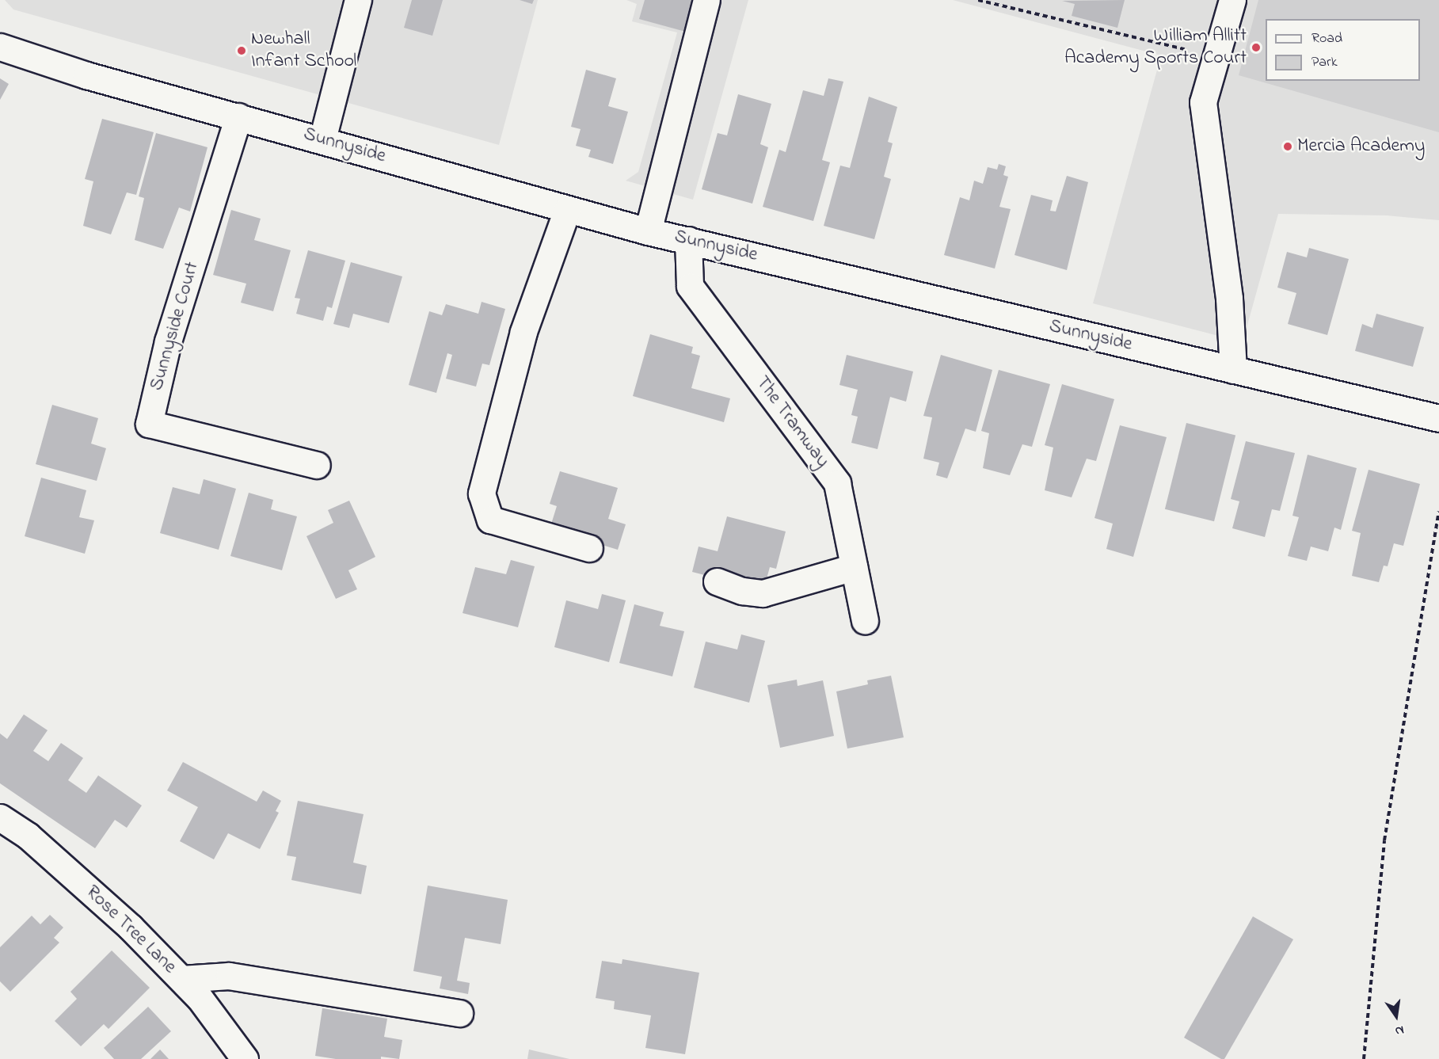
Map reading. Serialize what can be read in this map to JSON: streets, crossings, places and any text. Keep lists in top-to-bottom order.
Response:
{
  "streets": {
    "street": [
      "Sunnyside",
      "Sunnyside Court",
      "The Tramway",
      "Rose Tree Lane"
    ]
  },
  "crossings": [
    ["Sunnyside", "Sunnyside Court"],
    ["Sunnyside", "The Tramway"]
  ],
  "places": ["William Allitt Academy Sports Court", "Newhall Infant School", "Mercia Academy"],
  "legend": ["Road", "Park"],
  "north": "bottom"
}
